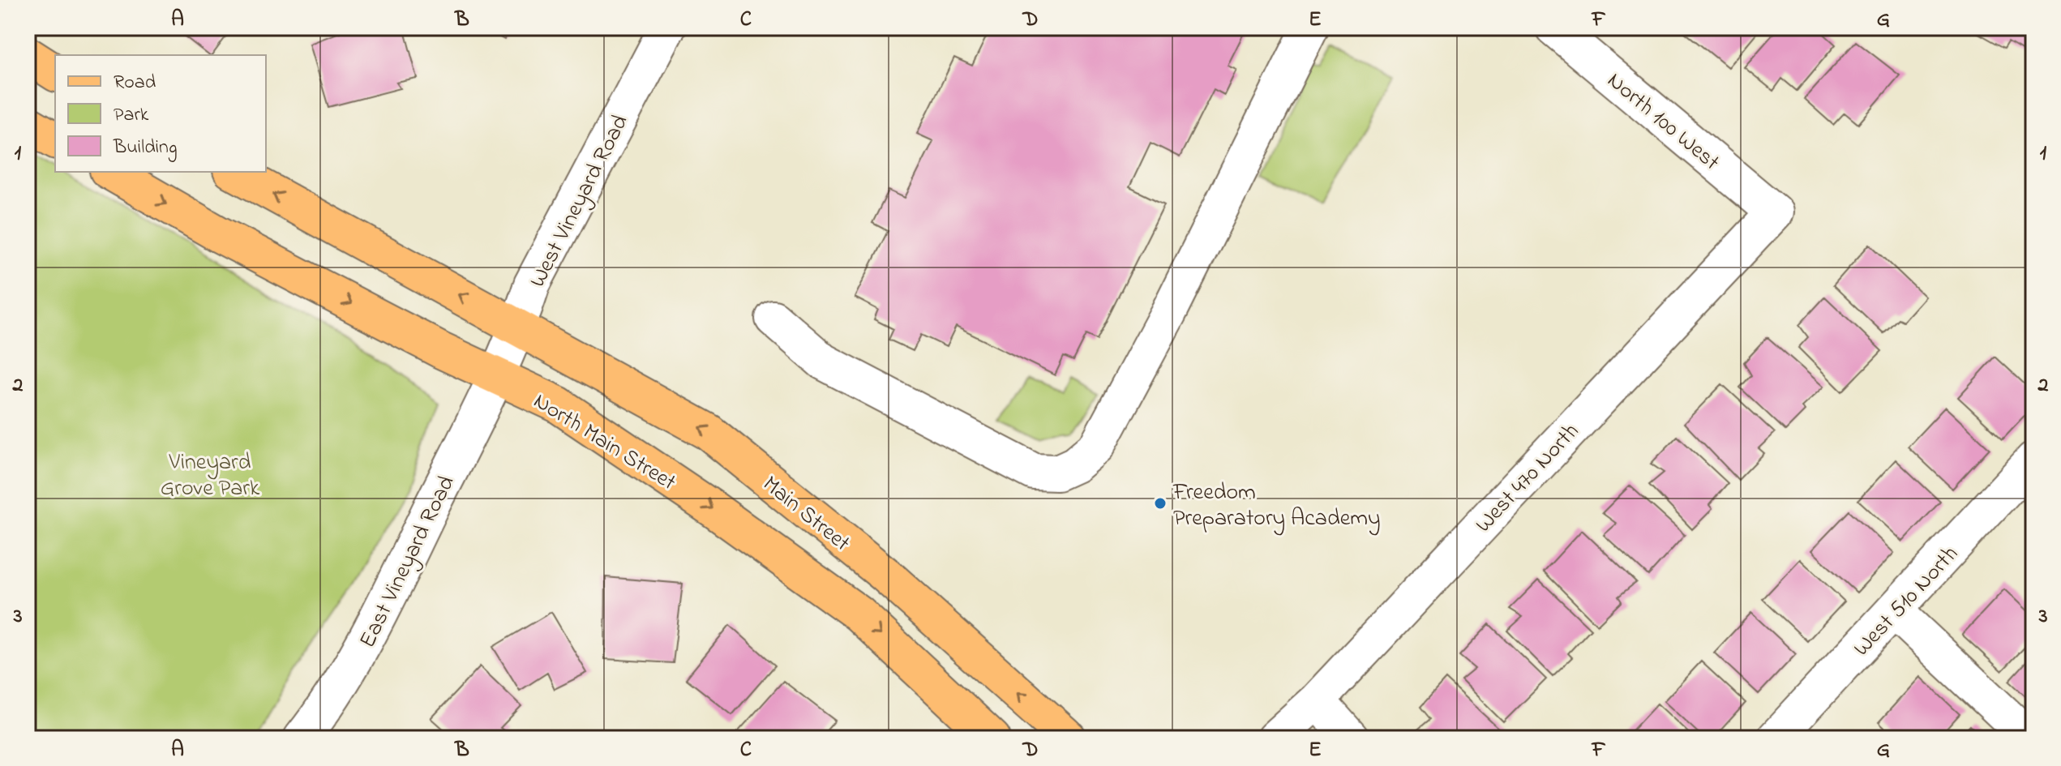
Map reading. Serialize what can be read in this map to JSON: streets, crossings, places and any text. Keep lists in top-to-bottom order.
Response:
{
  "streets": {
    "main road": ["North Main Street", "Main Street"],
    "street": [
      "North 100 West",
      "West Vineyard Road",
      "West 470 North",
      "East Vineyard Road",
      "West 510 North"
    ]
  },
  "crossings": [
    ["North 100 West", "West 470 North"],
    ["West Vineyard Road", "North Main Street"],
    ["West Vineyard Road", "Main Street"],
    ["West Vineyard Road", "East Vineyard Road"],
    ["North Main Street", "East Vineyard Road"]
  ],
  "one_way": ["Main Street"],
  "parks": ["Vineyard Grove Park"],
  "places": ["Freedom Preparatory Academy"],
  "legend": ["Road", "Park", "Building"],
  "grid": {
    "columns": [
      "A",
      "B",
      "C",
      "D",
      "E",
      "F",
      "G"
    ],
    "rows": ["1", "2", "3"]
  }
}
